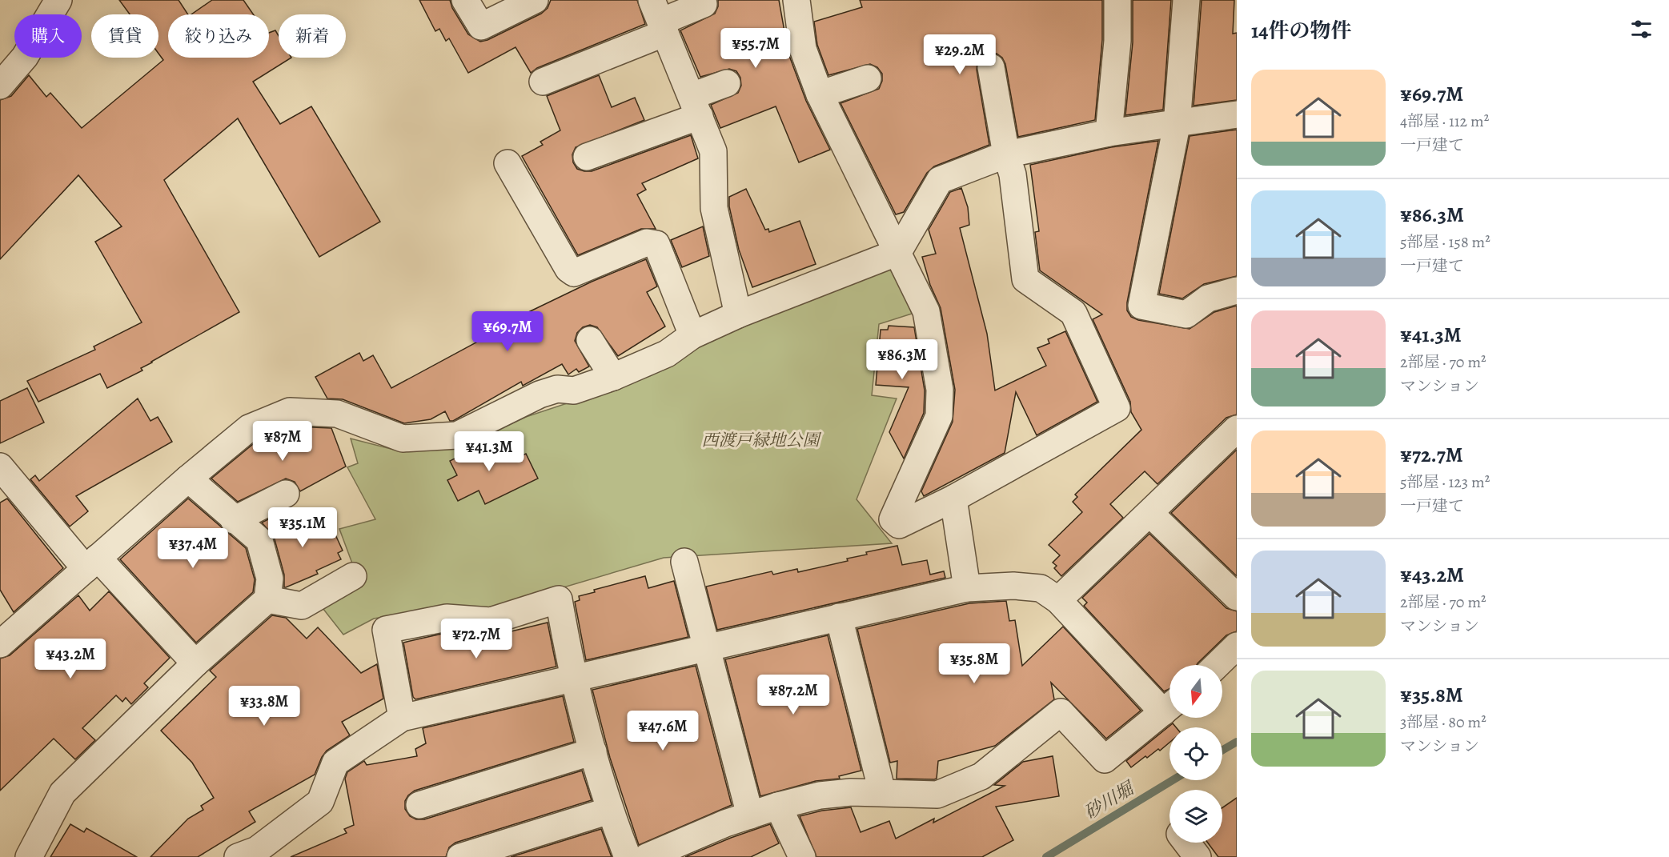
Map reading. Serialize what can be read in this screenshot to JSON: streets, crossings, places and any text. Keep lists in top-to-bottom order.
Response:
{
  "water": ["砂川堀"],
  "parks": ["西渡戸緑地公園"],
  "north": "bottom",
  "page": {
    "heading": "14件の物件",
    "chip": [
      "購入",
      "賃貸",
      "絞り込み",
      "新着"
    ],
    "price": [
      "¥55.7M",
      "¥29.2M",
      "¥69.7M",
      "¥86.3M",
      "¥87M",
      "¥41.3M",
      "¥35.1M",
      "¥37.4M",
      "¥72.7M",
      "¥43.2M",
      "¥35.8M",
      "¥87.2M",
      "¥33.8M",
      "¥47.6M"
    ],
    "list": [
      {
        "name": "¥69.7M",
        "note": "4部屋 · 112 m² · 一戸建て"
      },
      {
        "name": "¥86.3M",
        "note": "5部屋 · 158 m² · 一戸建て"
      },
      {
        "name": "¥41.3M",
        "note": "2部屋 · 70 m² · マンション"
      },
      {
        "name": "¥72.7M",
        "note": "5部屋 · 123 m² · 一戸建て"
      },
      {
        "name": "¥43.2M",
        "note": "2部屋 · 70 m² · マンション"
      },
      {
        "name": "¥35.8M",
        "note": "3部屋 · 80 m² · マンション"
      }
    ]
  }
}
